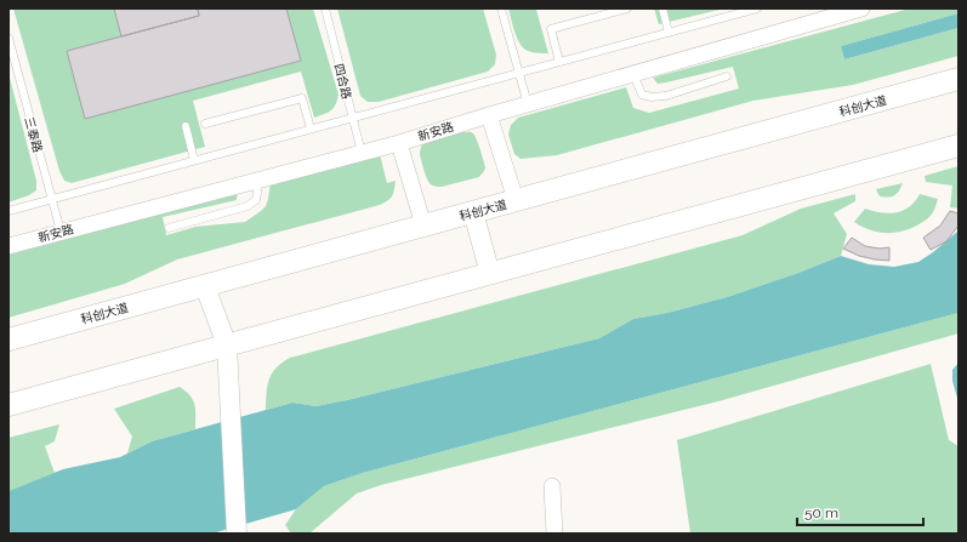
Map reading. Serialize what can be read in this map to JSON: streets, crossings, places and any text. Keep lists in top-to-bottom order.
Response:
{
  "streets": {
    "main road": ["科创大道"],
    "street": ["新安路"],
    "lane": ["四合路", "三泰路"]
  },
  "crossings": [
    ["四合路", "新安路"],
    ["新安路", "三泰路"]
  ],
  "scale_bar": "50 m"
}
